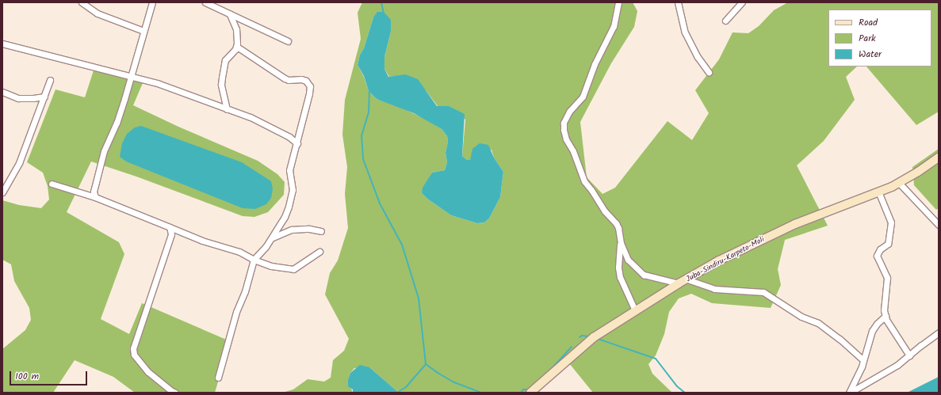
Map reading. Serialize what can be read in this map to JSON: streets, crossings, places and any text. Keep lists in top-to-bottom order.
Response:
{
  "streets": {
    "main road": ["Juba-Sindiru-Karpeto-Moli"]
  },
  "legend": ["Road", "Park", "Water"],
  "scale_bar": "100 m"
}
